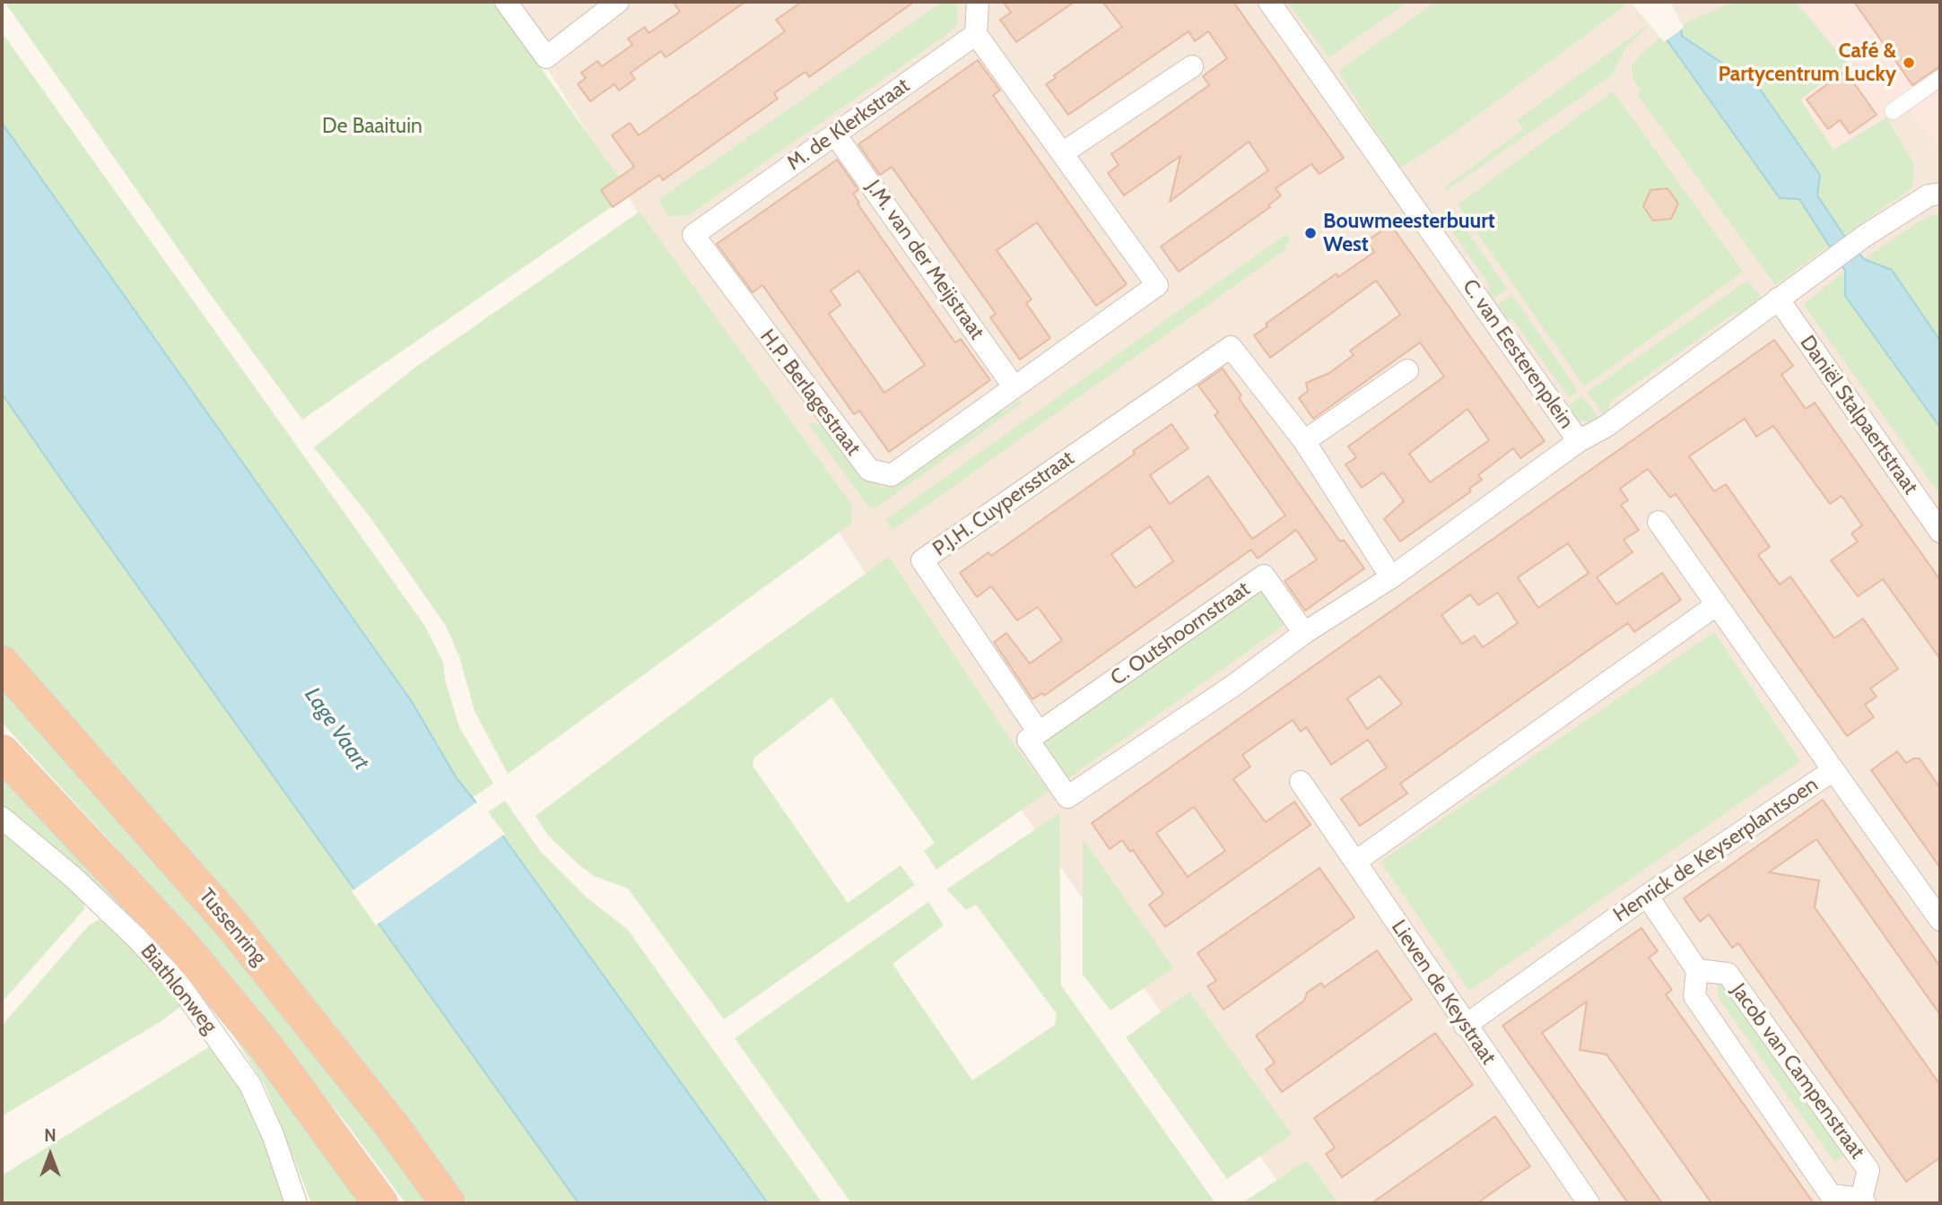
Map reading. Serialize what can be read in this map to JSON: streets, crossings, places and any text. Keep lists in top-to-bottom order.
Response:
{
  "streets": {
    "highway": ["Tussenring"],
    "street": [
      "M. de Klerkstraat",
      "J.M. van der Meijstraat",
      "C. van Eesterenplein",
      "H.P. Berlagestraat",
      "Daniël Stalpaertstraat",
      "P.J.H. Cuypersstraat",
      "C. Outshoornstraat",
      "Henrick de Keyserplantsoen",
      "Biathlonweg",
      "Lieven de Keystraat",
      "Jacob van Campenstraat"
    ]
  },
  "crossings": [
    ["M. de Klerkstraat", "J.M. van der Meijstraat"],
    ["M. de Klerkstraat", "H.P. Berlagestraat"],
    ["J.M. van der Meijstraat", "H.P. Berlagestraat"],
    ["C. van Eesterenplein", "Daniël Stalpaertstraat"],
    ["P.J.H. Cuypersstraat", "C. Outshoornstraat"],
    ["Henrick de Keyserplantsoen", "Lieven de Keystraat"]
  ],
  "water": ["Lage Vaart"],
  "parks": ["De Baaituin"],
  "places": ["Café & Partycentrum Lucky", "Bouwmeesterbuurt West"],
  "north": "top"
}
